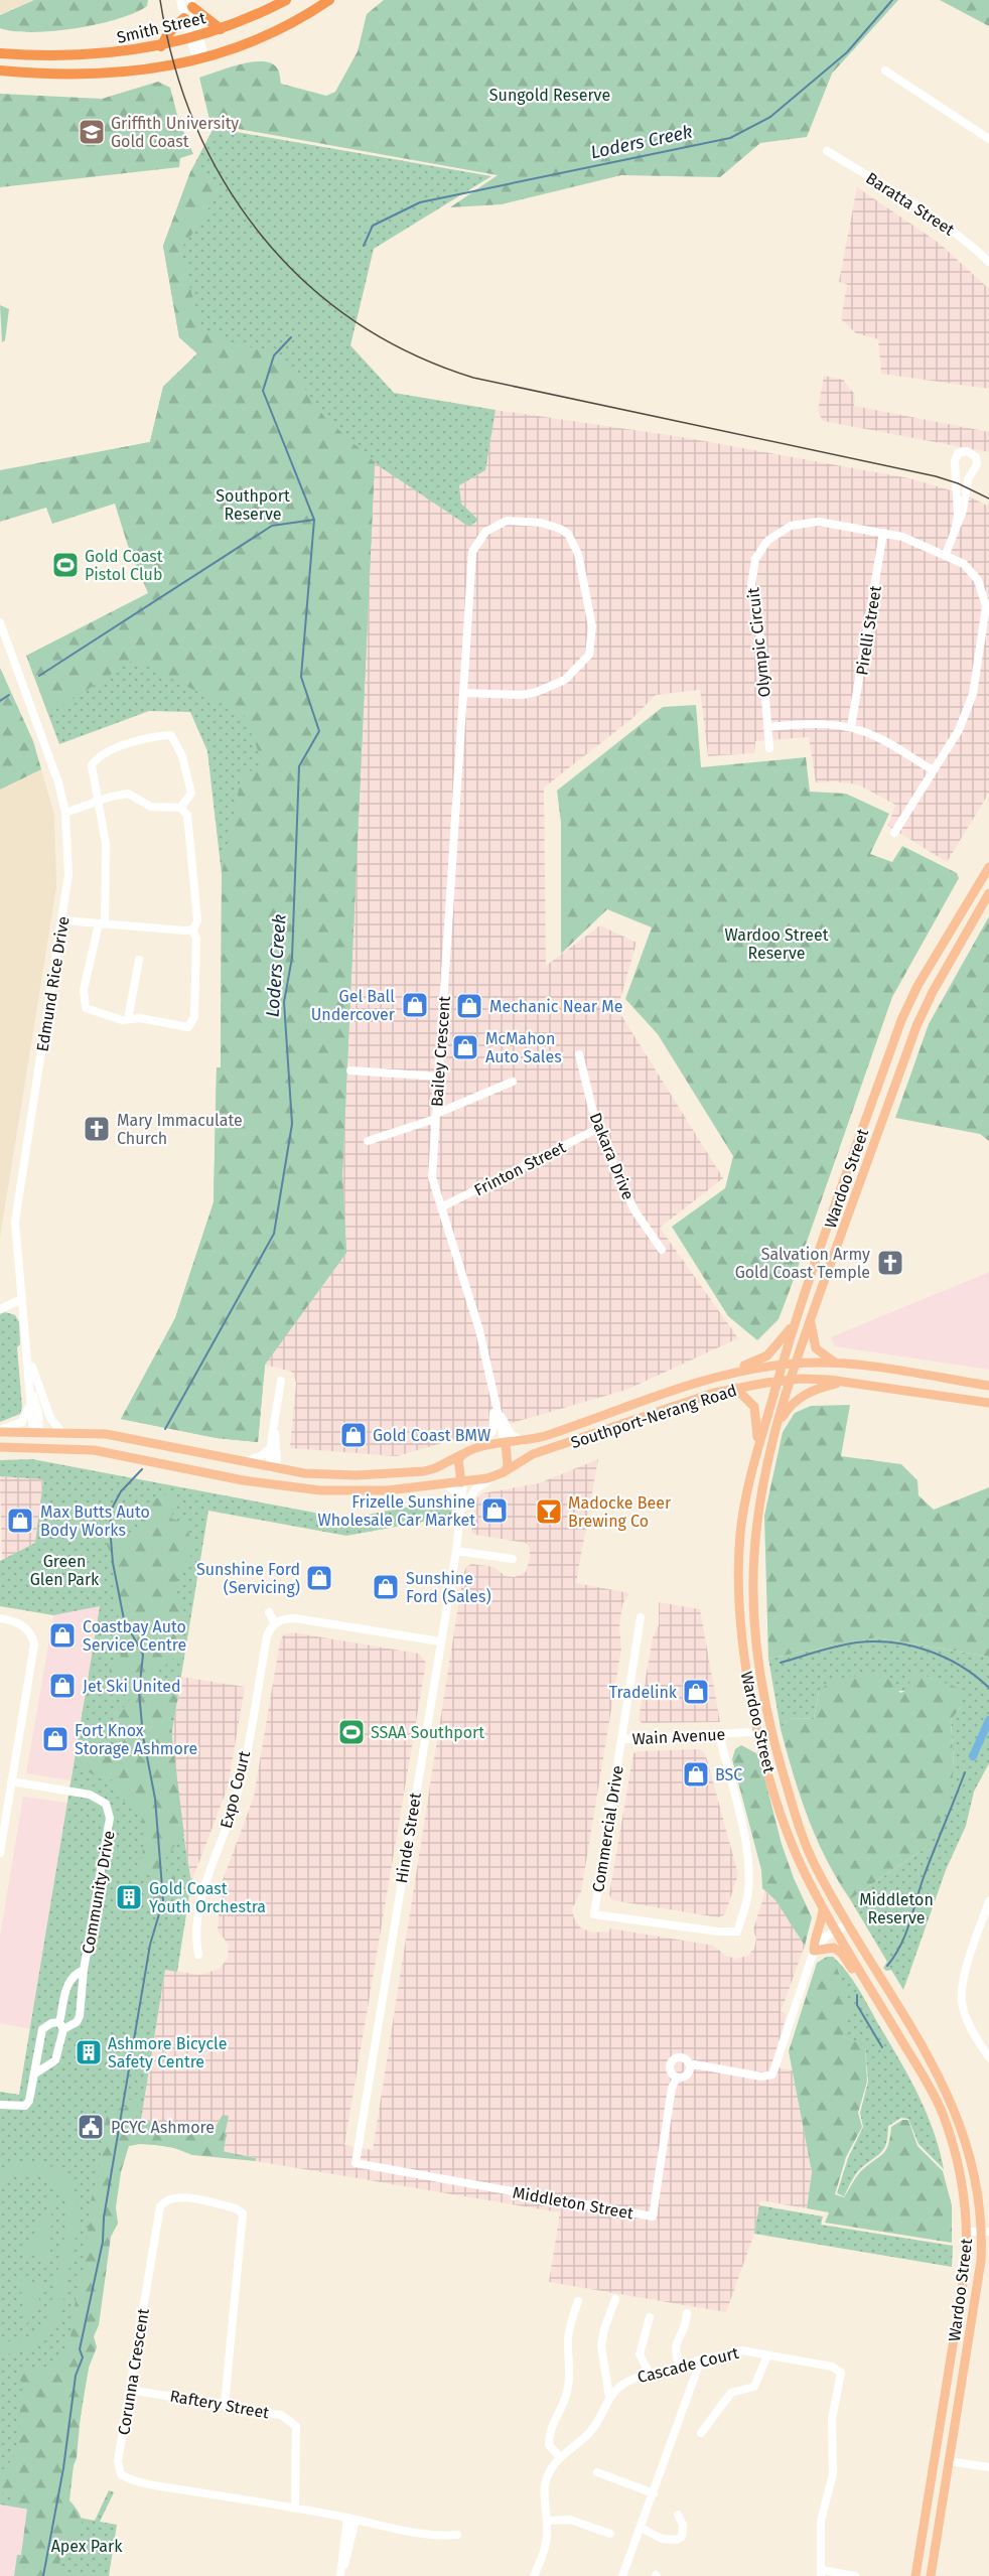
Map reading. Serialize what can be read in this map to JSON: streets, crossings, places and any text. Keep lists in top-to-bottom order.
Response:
{
  "streets": {
    "highway": ["Smith Street"],
    "main road": ["Wardoo Street", "Southport-Nerang Road"],
    "street": [
      "Baratta Street",
      "Pirelli Street",
      "Olympic Circuit",
      "Edmund Rice Drive",
      "Bailey Crescent",
      "Dakara Drive",
      "Frinton Street",
      "Wain Avenue",
      "Expo Court",
      "Commercial Drive",
      "Hinde Street",
      "Community Drive",
      "Middleton Street",
      "Cascade Court",
      "Corunna Crescent",
      "Raftery Street"
    ]
  },
  "crossings": [
    ["Pirelli Street", "Olympic Circuit"],
    ["Bailey Crescent", "Frinton Street"],
    ["Bailey Crescent", "Southport-Nerang Road"],
    ["Dakara Drive", "Frinton Street"],
    ["Wardoo Street", "Southport-Nerang Road"],
    ["Wardoo Street", "Wain Avenue"],
    ["Southport-Nerang Road", "Hinde Street"],
    ["Wain Avenue", "Commercial Drive"],
    ["Hinde Street", "Middleton Street"],
    ["Corunna Crescent", "Raftery Street"]
  ],
  "water": ["Loders Creek"],
  "parks": [
    "Sungold Reserve",
    "Southport Reserve",
    "Wardoo Street Reserve",
    "Green Glen Park",
    "Middleton Reserve",
    "Apex Park"
  ],
  "places": {
    "school or university": ["Griffith University Gold Coast"],
    "sports": ["Gold Coast Pistol Club", "SSAA Southport"],
    "shop": [
      "Gel Ball Undercover",
      "Mechanic Near Me",
      "McMahon Auto Sales",
      "Gold Coast BMW",
      "Frizelle Sunshine Wholesale Car Market",
      "Max Butts Auto Body Works",
      "Sunshine Ford (Servicing)",
      "Sunshine Ford (Sales)",
      "Coastbay Auto Service Centre",
      "Jet Ski United",
      "Tradelink",
      "Fort Knox Storage Ashmore",
      "BSC"
    ],
    "church": ["Mary Immaculate Church", "Salvation Army Gold Coast Temple"],
    "bar": ["Madocke Beer Brewing Co"],
    "building": ["Gold Coast Youth Orchestra", "Ashmore Bicycle Safety Centre"],
    "public building": ["PCYC Ashmore"]
  }
}
